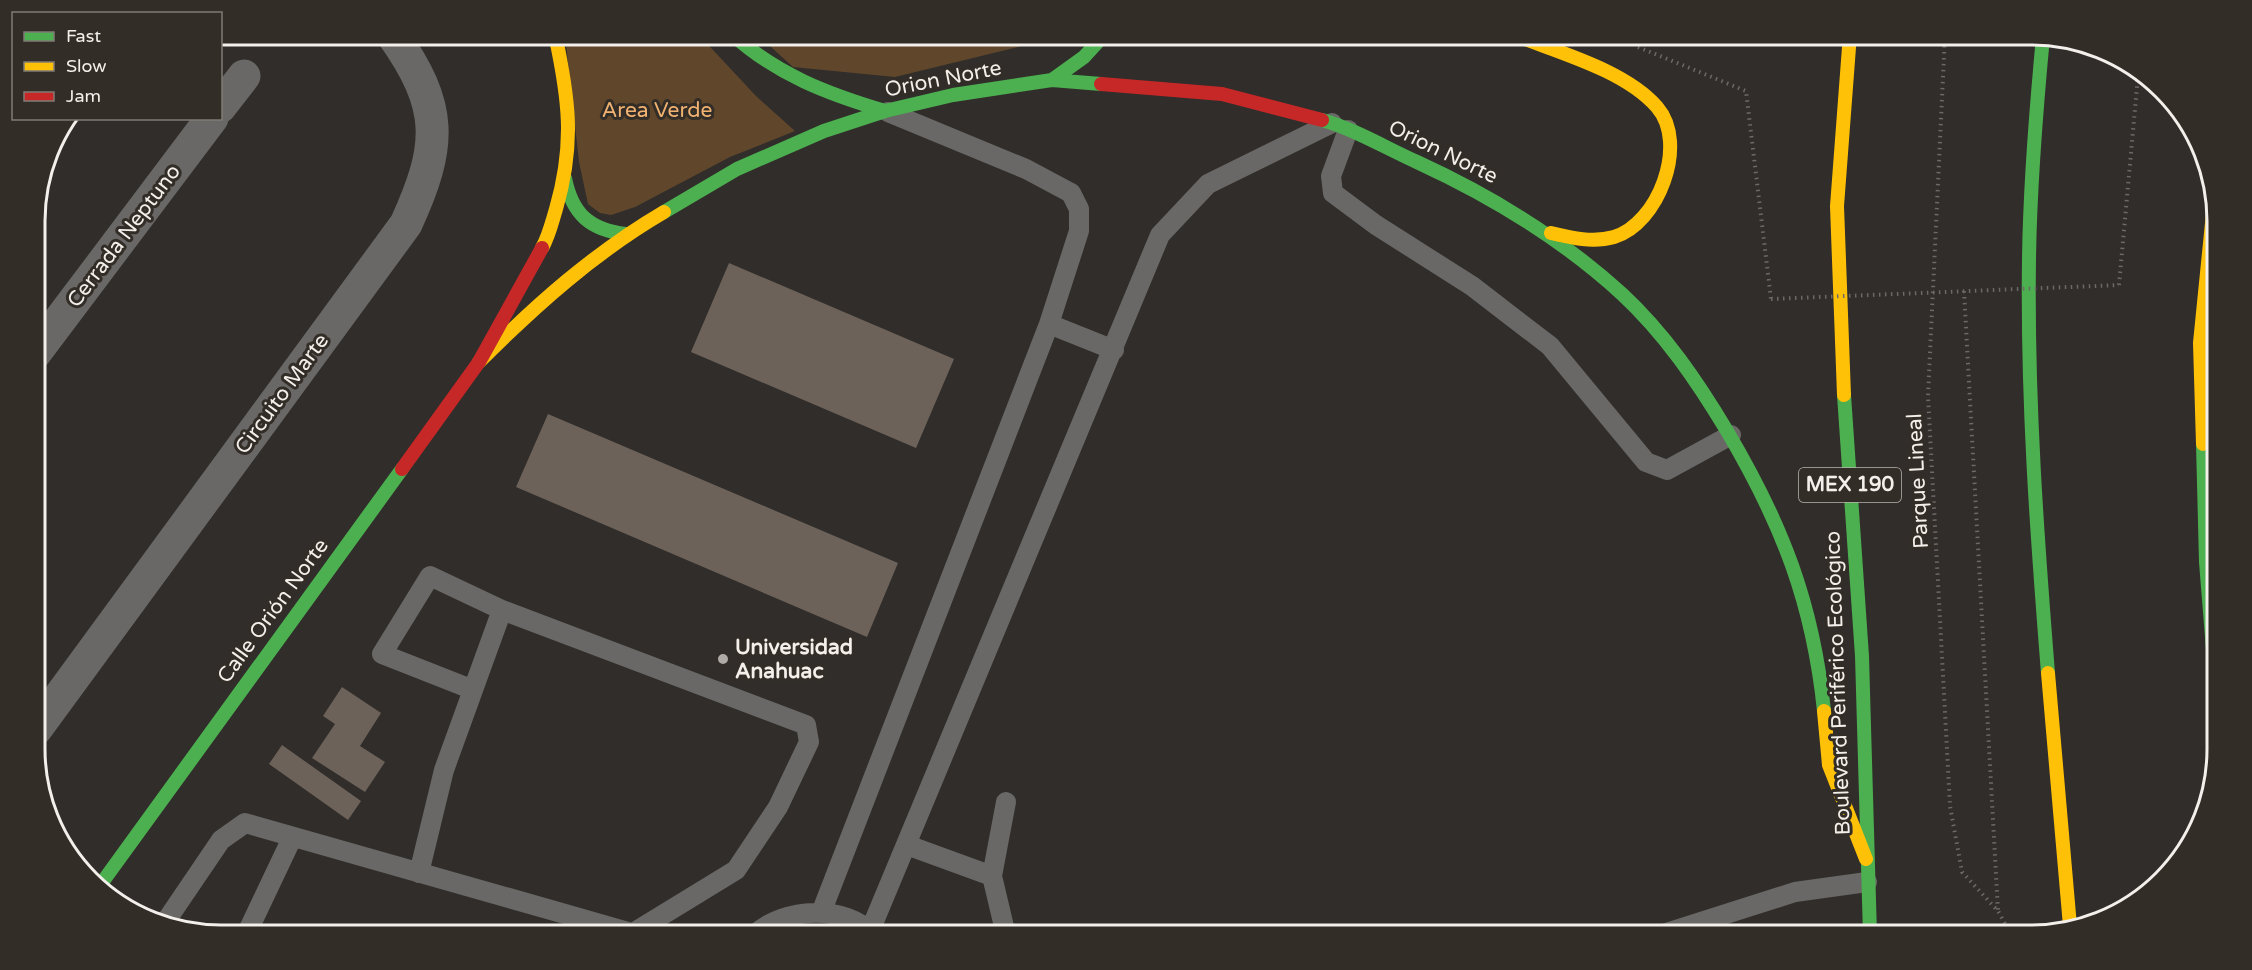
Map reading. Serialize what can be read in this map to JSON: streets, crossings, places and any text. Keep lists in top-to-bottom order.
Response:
{
  "streets": {
    "main road": [
      "Orion Norte",
      "MEX 190",
      "Calle Orión Norte",
      "Boulevard Periférico Ecológico"
    ],
    "street": ["Cerrada Neptuno", "Circuito Marte"],
    "path": ["Parque Lineal"]
  },
  "crossings": [
    ["Orion Norte", "Calle Orión Norte"],
    ["Orion Norte", "Boulevard Periférico Ecológico"]
  ],
  "parks": ["Area Verde"],
  "places": ["Universidad Anahuac"],
  "legend": ["Fast", "Slow", "Jam"]
}
